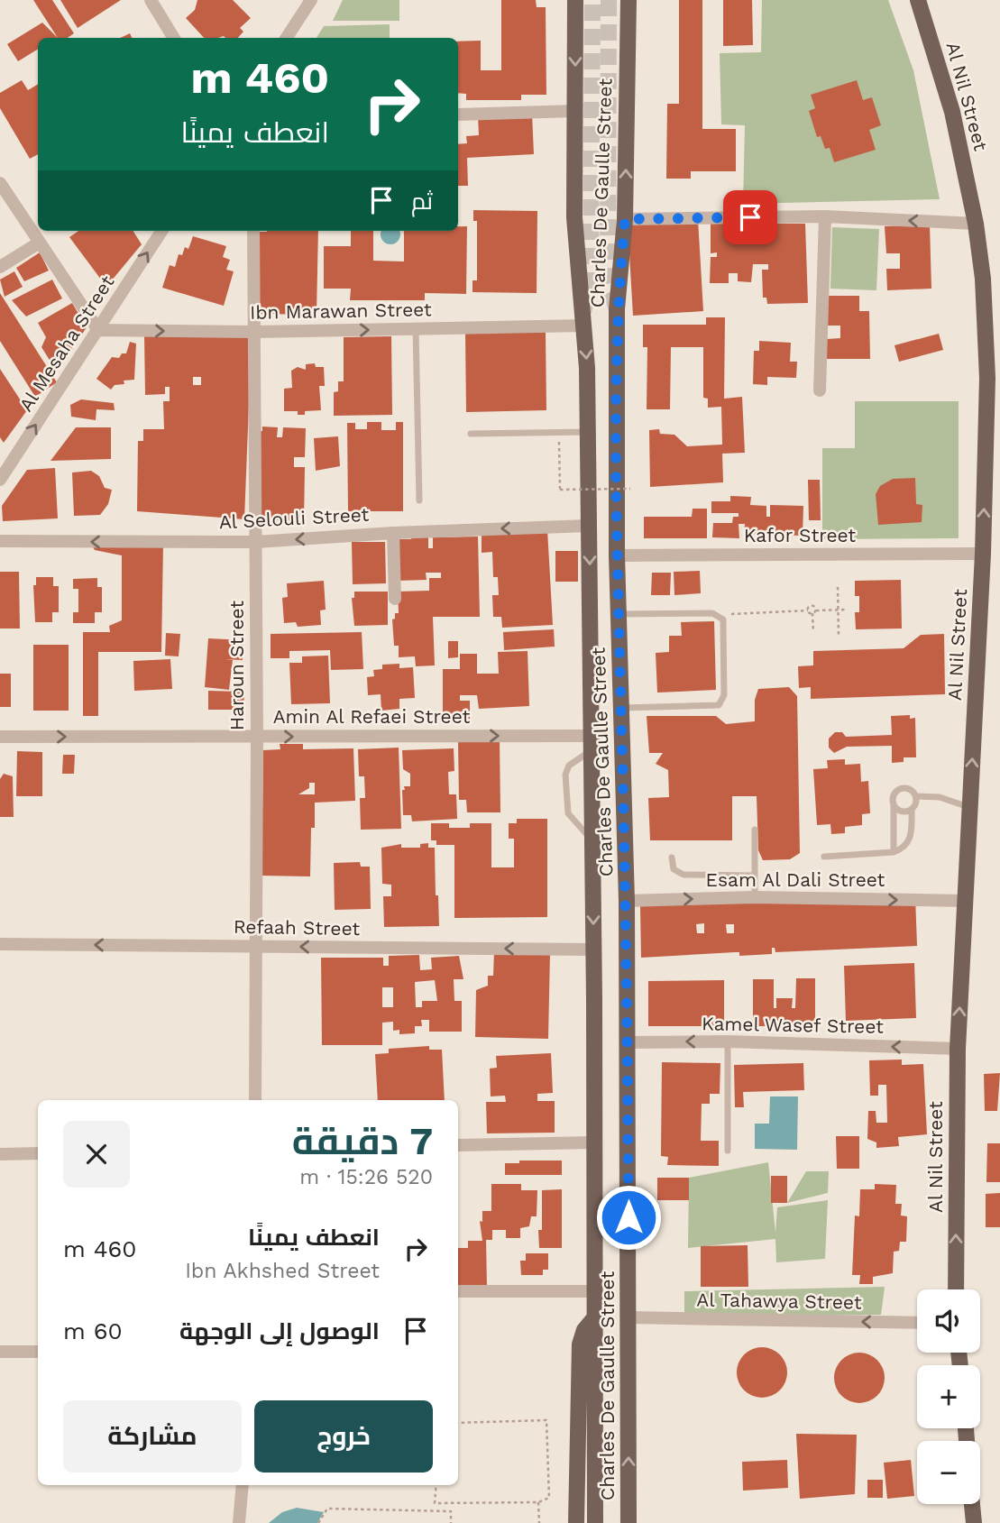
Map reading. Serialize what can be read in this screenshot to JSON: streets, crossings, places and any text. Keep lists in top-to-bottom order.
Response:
{
  "streets": {
    "main road": ["Al Nil Street", "Charles De Gaulle Street"],
    "street": [
      "Ibn Marawan Street",
      "Al Mesaha Street",
      "Al Selouli Street",
      "Kafor Street",
      "Haroun Street",
      "Amin Al Refaei Street",
      "Esam Al Dali Street",
      "Refaah Street",
      "Kamel Wasef Street",
      "Al Tahawya Street"
    ]
  },
  "crossings": [
    ["Al Nil Street", "Kafor Street"],
    ["Al Nil Street", "Esam Al Dali Street"],
    ["Al Nil Street", "Kamel Wasef Street"],
    ["Charles De Gaulle Street", "Ibn Marawan Street"],
    ["Charles De Gaulle Street", "Al Selouli Street"],
    ["Charles De Gaulle Street", "Kafor Street"],
    ["Charles De Gaulle Street", "Amin Al Refaei Street"],
    ["Charles De Gaulle Street", "Esam Al Dali Street"],
    ["Charles De Gaulle Street", "Refaah Street"],
    ["Charles De Gaulle Street", "Kamel Wasef Street"],
    ["Charles De Gaulle Street", "Al Tahawya Street"],
    ["Ibn Marawan Street", "Al Mesaha Street"],
    ["Ibn Marawan Street", "Haroun Street"],
    ["Al Selouli Street", "Haroun Street"],
    ["Haroun Street", "Amin Al Refaei Street"],
    ["Haroun Street", "Refaah Street"]
  ],
  "one_way": [
    "Al Nil Street",
    "Ibn Marawan Street",
    "Al Mesaha Street",
    "Al Selouli Street",
    "Amin Al Refaei Street",
    "Esam Al Dali Street",
    "Refaah Street",
    "Kamel Wasef Street",
    "Al Tahawya Street"
  ],
  "page": {
    "turn": ["460 m", "انعطف يمينًا"],
    "then": "ثم",
    "heading": ["7 دقيقة", "520 m · 15:26"],
    "list": [
      {
        "name": "انعطف يمينًا",
        "note": "Ibn Akhshed Street",
        "value": "460 m"
      },
      {
        "name": "الوصول إلى الوجهة",
        "value": "60 m"
      }
    ],
    "map_buttons": ["+", "−"],
    "buttons": ["خروج", "مشاركة"]
  }
}
